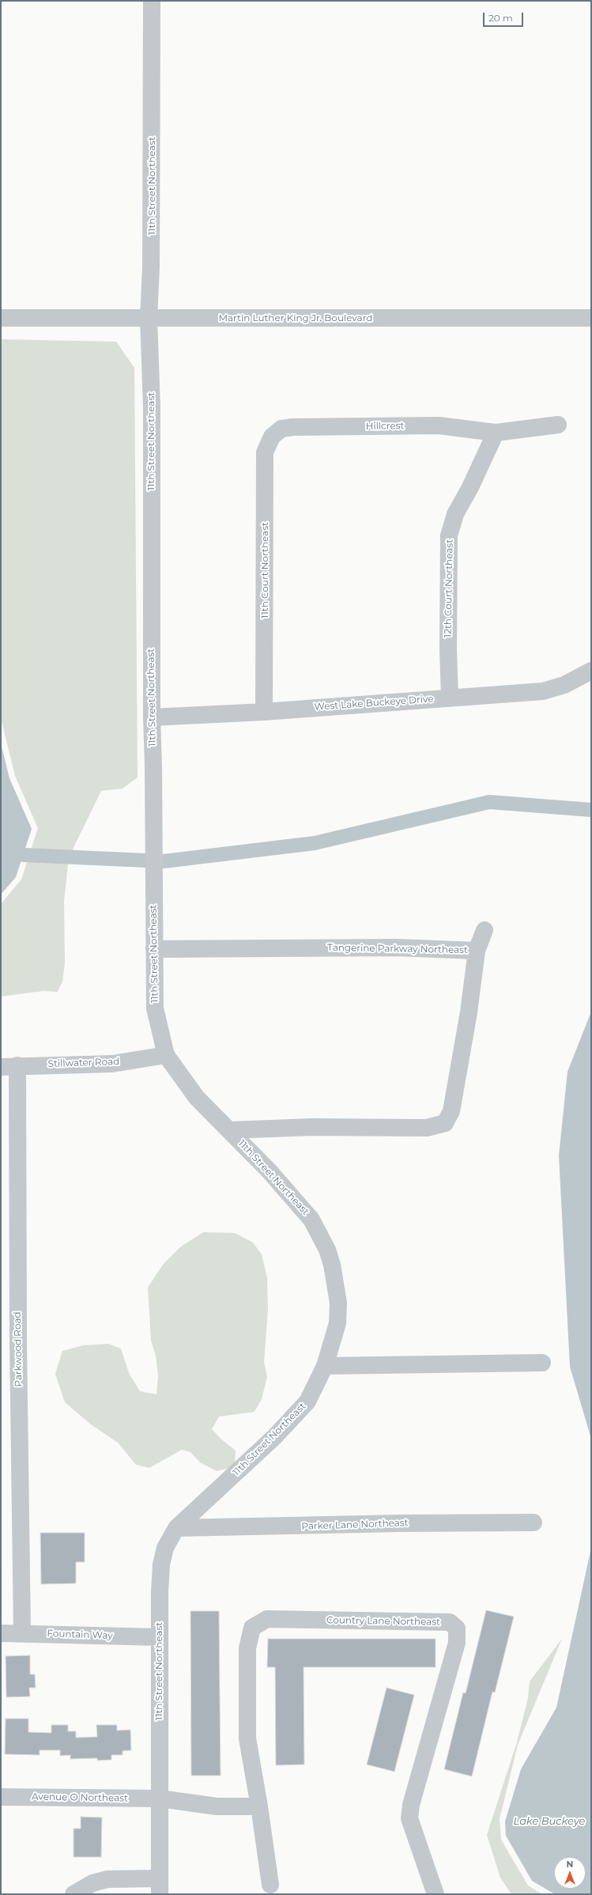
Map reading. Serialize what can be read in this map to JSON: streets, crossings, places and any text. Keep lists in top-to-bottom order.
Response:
{
  "streets": {
    "street": [
      "11th Street Northeast",
      "Martin Luther King Jr. Boulevard",
      "Hillcrest",
      "11th Court Northeast",
      "12th Court Northeast",
      "West Lake Buckeye Drive",
      "Tangerine Parkway Northeast",
      "Stillwater Road",
      "Parkwood Road",
      "Parker Lane Northeast",
      "Country Lane Northeast",
      "Fountain Way",
      "Avenue O Northeast"
    ]
  },
  "crossings": [
    ["11th Street Northeast", "Martin Luther King Jr. Boulevard"],
    ["11th Street Northeast", "West Lake Buckeye Drive"],
    ["11th Street Northeast", "Tangerine Parkway Northeast"],
    ["11th Street Northeast", "Stillwater Road"],
    ["11th Street Northeast", "Parker Lane Northeast"],
    ["11th Street Northeast", "Fountain Way"],
    ["11th Street Northeast", "Avenue O Northeast"],
    ["Hillcrest", "11th Court Northeast"],
    ["Hillcrest", "12th Court Northeast"],
    ["11th Court Northeast", "West Lake Buckeye Drive"],
    ["12th Court Northeast", "West Lake Buckeye Drive"],
    ["Stillwater Road", "Parkwood Road"],
    ["Parkwood Road", "Fountain Way"]
  ],
  "water": ["Lake Buckeye"],
  "scale_bar": "20 m",
  "north": "top"
}
